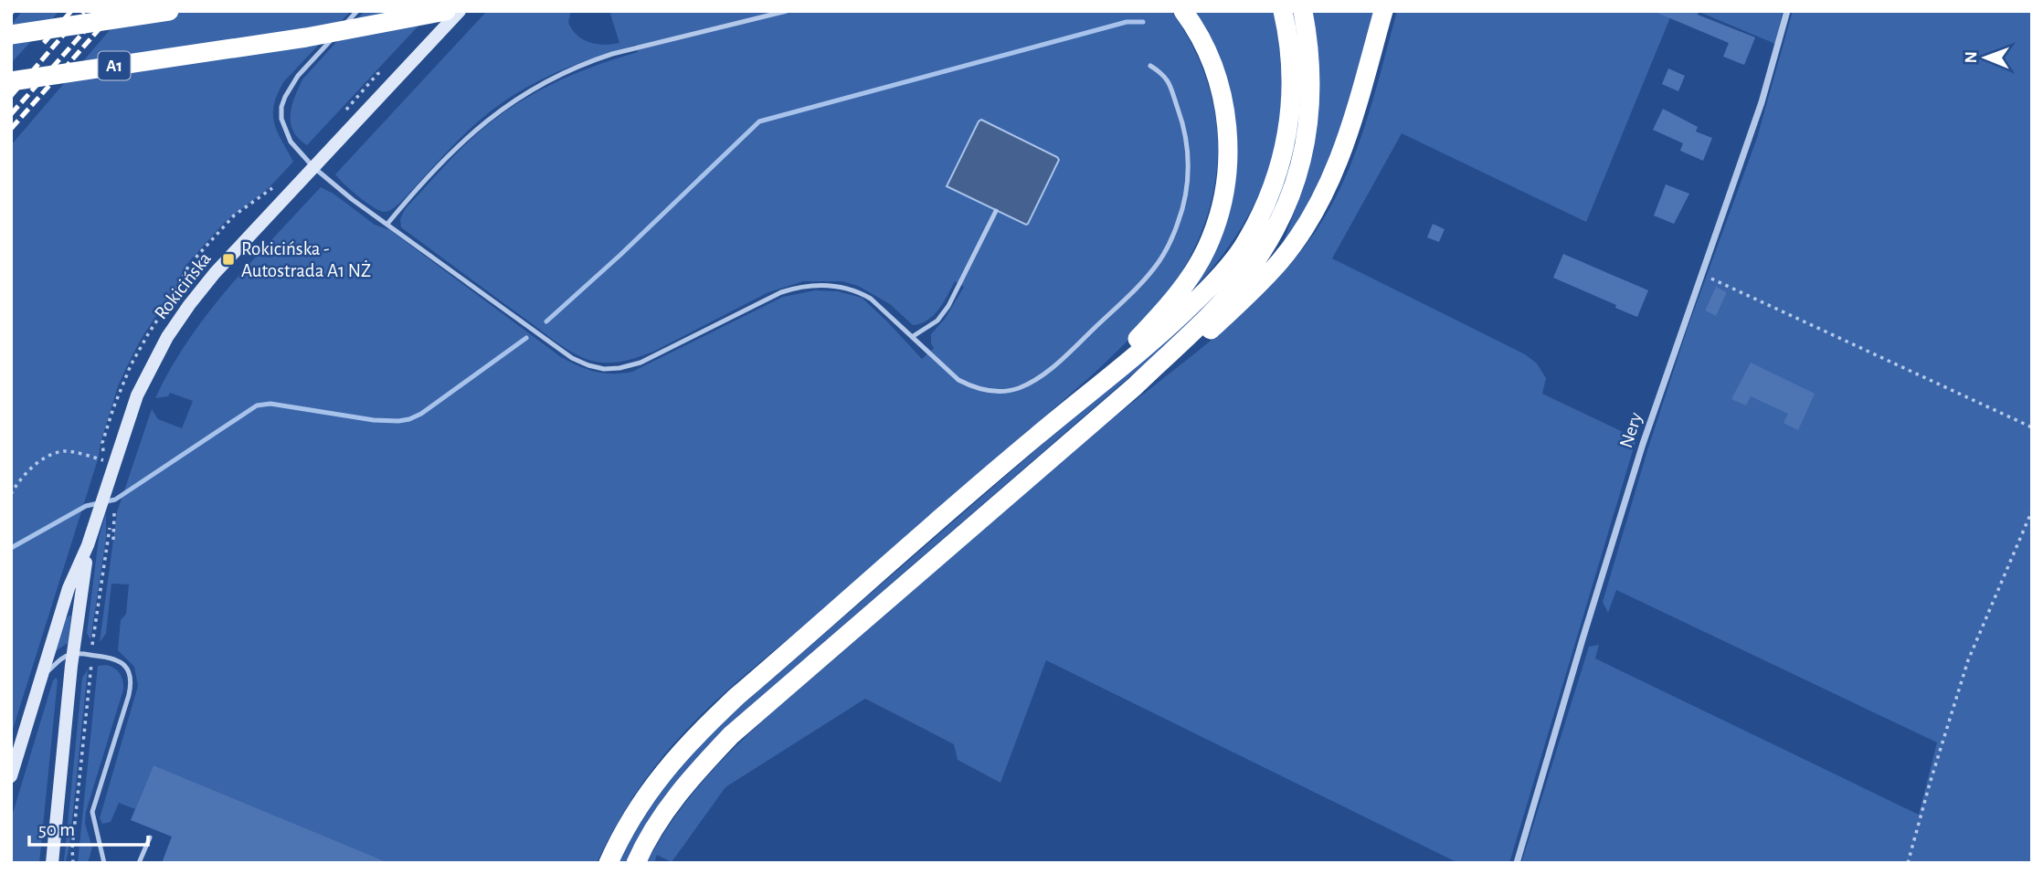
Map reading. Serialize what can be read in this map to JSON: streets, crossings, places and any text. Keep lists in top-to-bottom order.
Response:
{
  "streets": {
    "highway": ["A1"],
    "main road": ["Rokicińska"],
    "street": ["Nery"]
  },
  "places": {
    "transit": ["Rokicińska - Autostrada A1 NŻ"]
  },
  "scale_bar": "50 m",
  "north": "left"
}
